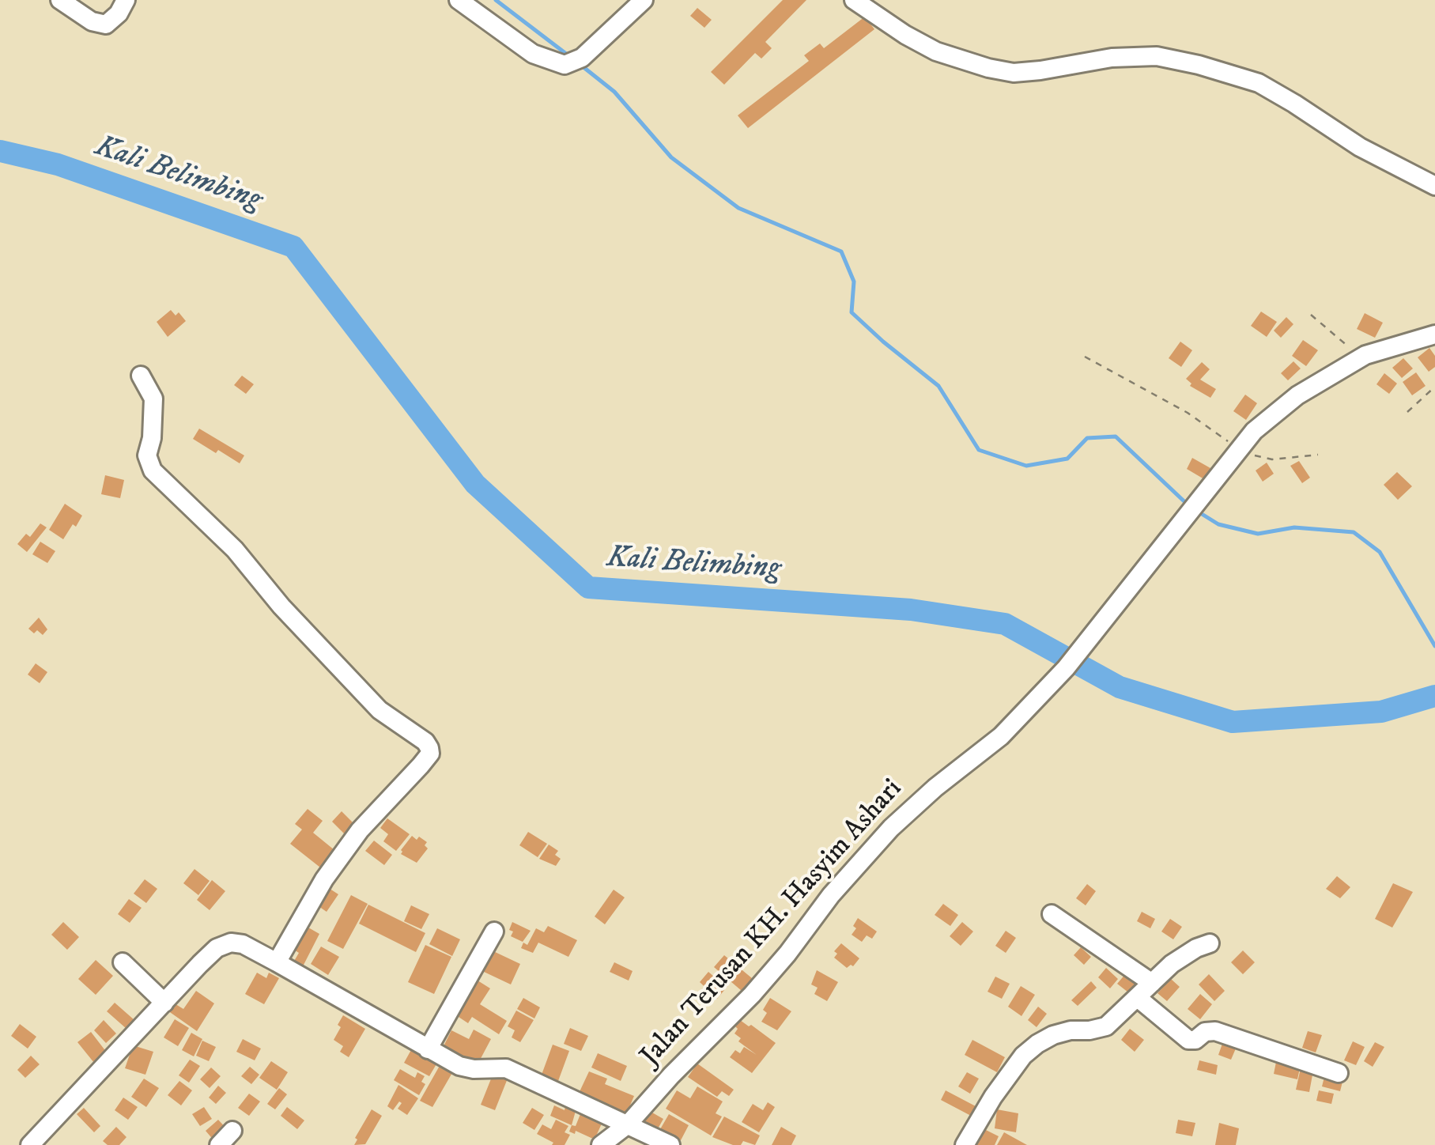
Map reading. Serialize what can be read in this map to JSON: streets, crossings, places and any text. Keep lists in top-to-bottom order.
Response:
{
  "streets": {
    "street": ["Jalan Terusan KH. Hasyim Ashari"]
  },
  "water": ["Kali Belimbing"]
}
